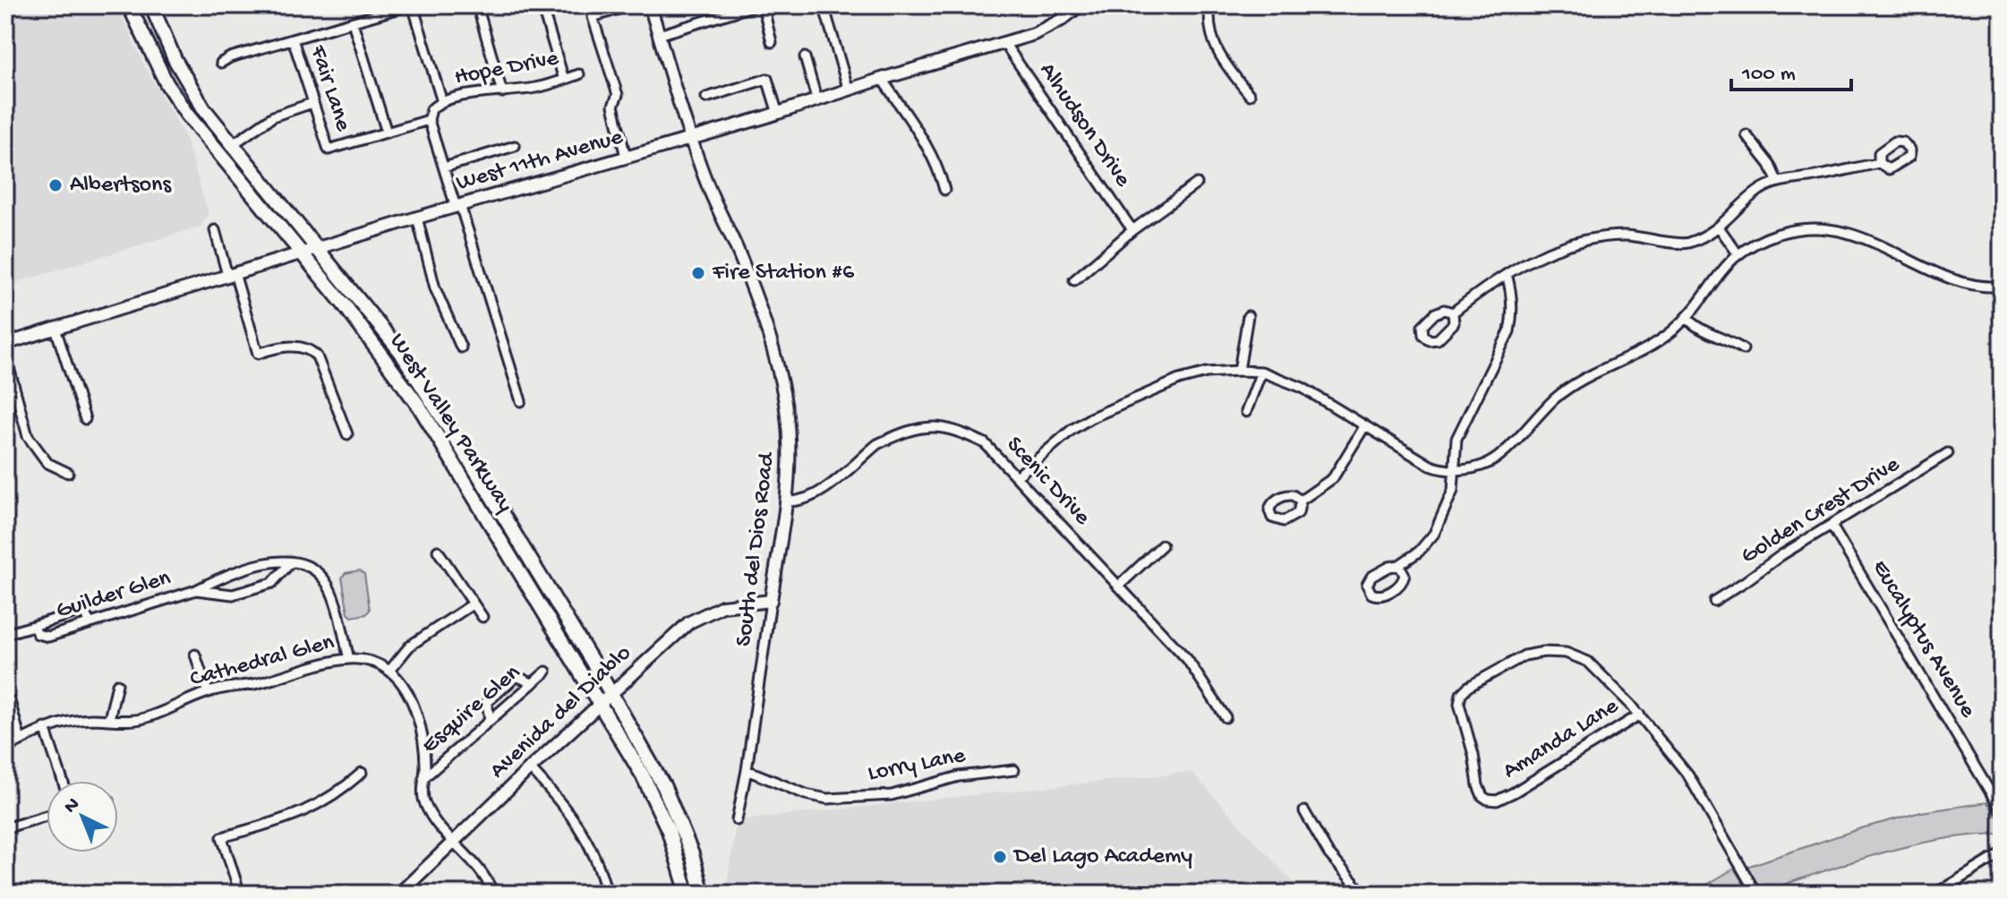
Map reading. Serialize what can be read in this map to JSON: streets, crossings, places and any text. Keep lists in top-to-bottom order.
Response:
{
  "streets": {
    "main road": ["West Valley Parkway"],
    "street": [
      "Hope Drive",
      "Fair Lane",
      "Alhudson Drive",
      "West 11th Avenue",
      "Scenic Drive",
      "Golden Crest Drive",
      "South del Dios Road",
      "Guilder Glen",
      "Eucalyptus Avenue",
      "Cathedral Glen",
      "Esquire Glen",
      "Avenida del Diablo",
      "Amanda Lane",
      "Lorry Lane"
    ]
  },
  "crossings": [
    ["Alhudson Drive", "West 11th Avenue"],
    ["West 11th Avenue", "West Valley Parkway"],
    ["West 11th Avenue", "South del Dios Road"],
    ["West Valley Parkway", "Avenida del Diablo"],
    ["Scenic Drive", "South del Dios Road"],
    ["Golden Crest Drive", "Eucalyptus Avenue"],
    ["South del Dios Road", "Avenida del Diablo"],
    ["South del Dios Road", "Lorry Lane"]
  ],
  "places": ["Albertsons", "Fire Station #6", "Del Lago Academy"],
  "scale_bar": "100 m",
  "north": "top left"
}
